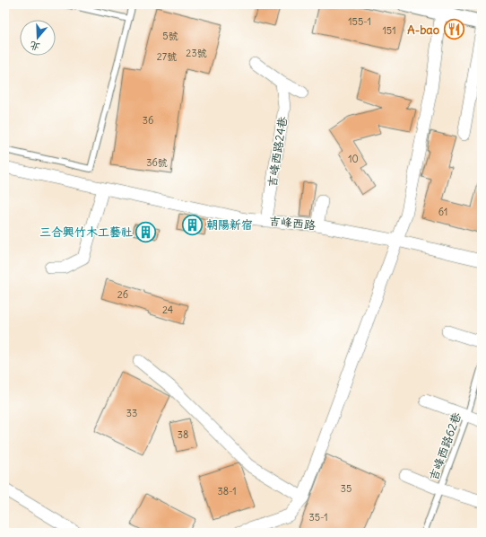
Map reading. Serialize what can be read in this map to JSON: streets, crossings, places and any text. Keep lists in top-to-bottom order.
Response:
{
  "streets": {
    "street": ["吉峰西路24巷", "吉峰西路"],
    "lane": ["吉峰西路62巷"]
  },
  "crossings": [
    ["吉峰西路24巷", "吉峰西路"]
  ],
  "places": {
    "restaurant": ["A-bao"],
    "building": ["朝陽新宿", "三合興竹木工藝社"]
  },
  "house_numbers": [
    "155-1",
    "151",
    "5號",
    "23號",
    "27號",
    "36",
    "10",
    "36號",
    "61",
    "26",
    "24",
    "33",
    "38",
    "35",
    "38-1",
    "35-1"
  ],
  "north": "bottom"
}
